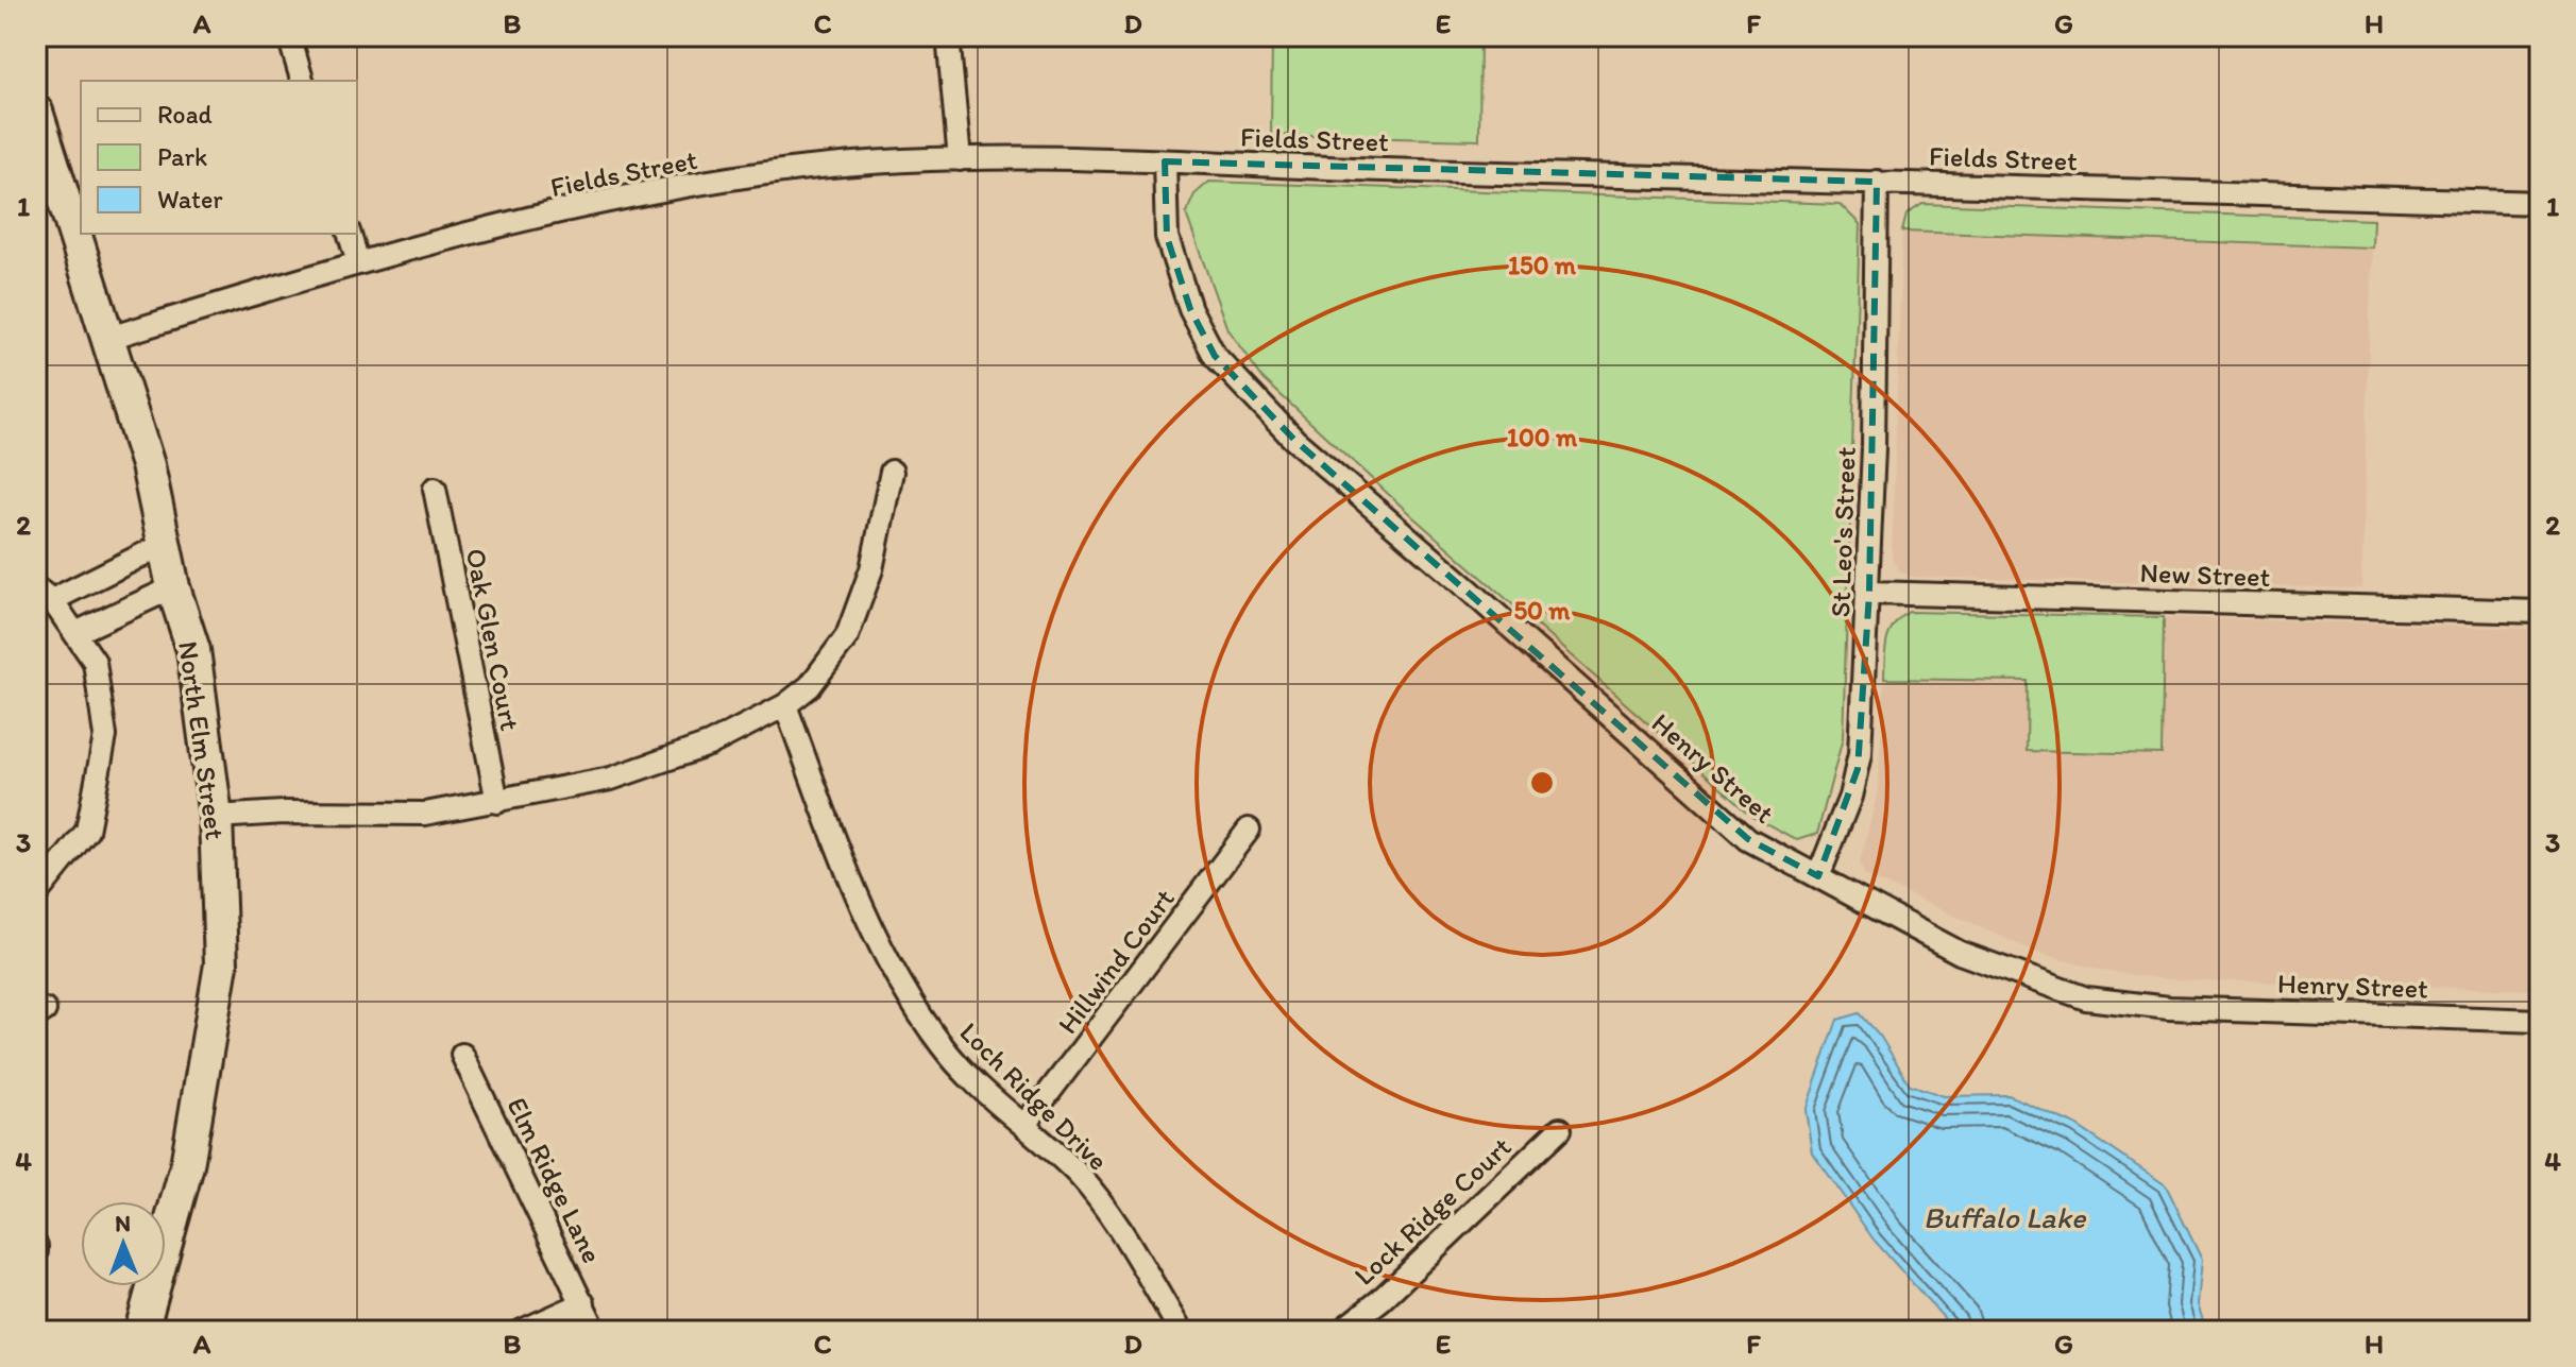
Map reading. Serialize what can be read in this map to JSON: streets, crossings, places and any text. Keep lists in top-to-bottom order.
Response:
{
  "streets": {
    "main road": ["North Elm Street"],
    "street": [
      "Fields Street",
      "St Leo's Street",
      "New Street",
      "Oak Glen Court",
      "Henry Street",
      "Hillwind Court",
      "Loch Ridge Drive",
      "Elm Ridge Lane",
      "Lock Ridge Court"
    ]
  },
  "crossings": [
    ["Fields Street", "St Leo's Street"],
    ["Fields Street", "North Elm Street"],
    ["Fields Street", "Henry Street"],
    ["St Leo's Street", "New Street"],
    ["St Leo's Street", "Henry Street"],
    ["Hillwind Court", "Loch Ridge Drive"]
  ],
  "water": ["Buffalo Lake"],
  "legend": ["Road", "Park", "Water"],
  "north": "top",
  "grid": {
    "columns": [
      "A",
      "B",
      "C",
      "D",
      "E",
      "F",
      "G",
      "H"
    ],
    "rows": [
      "1",
      "2",
      "3",
      "4"
    ]
  },
  "rings": ["150 m", "100 m", "50 m"]
}
